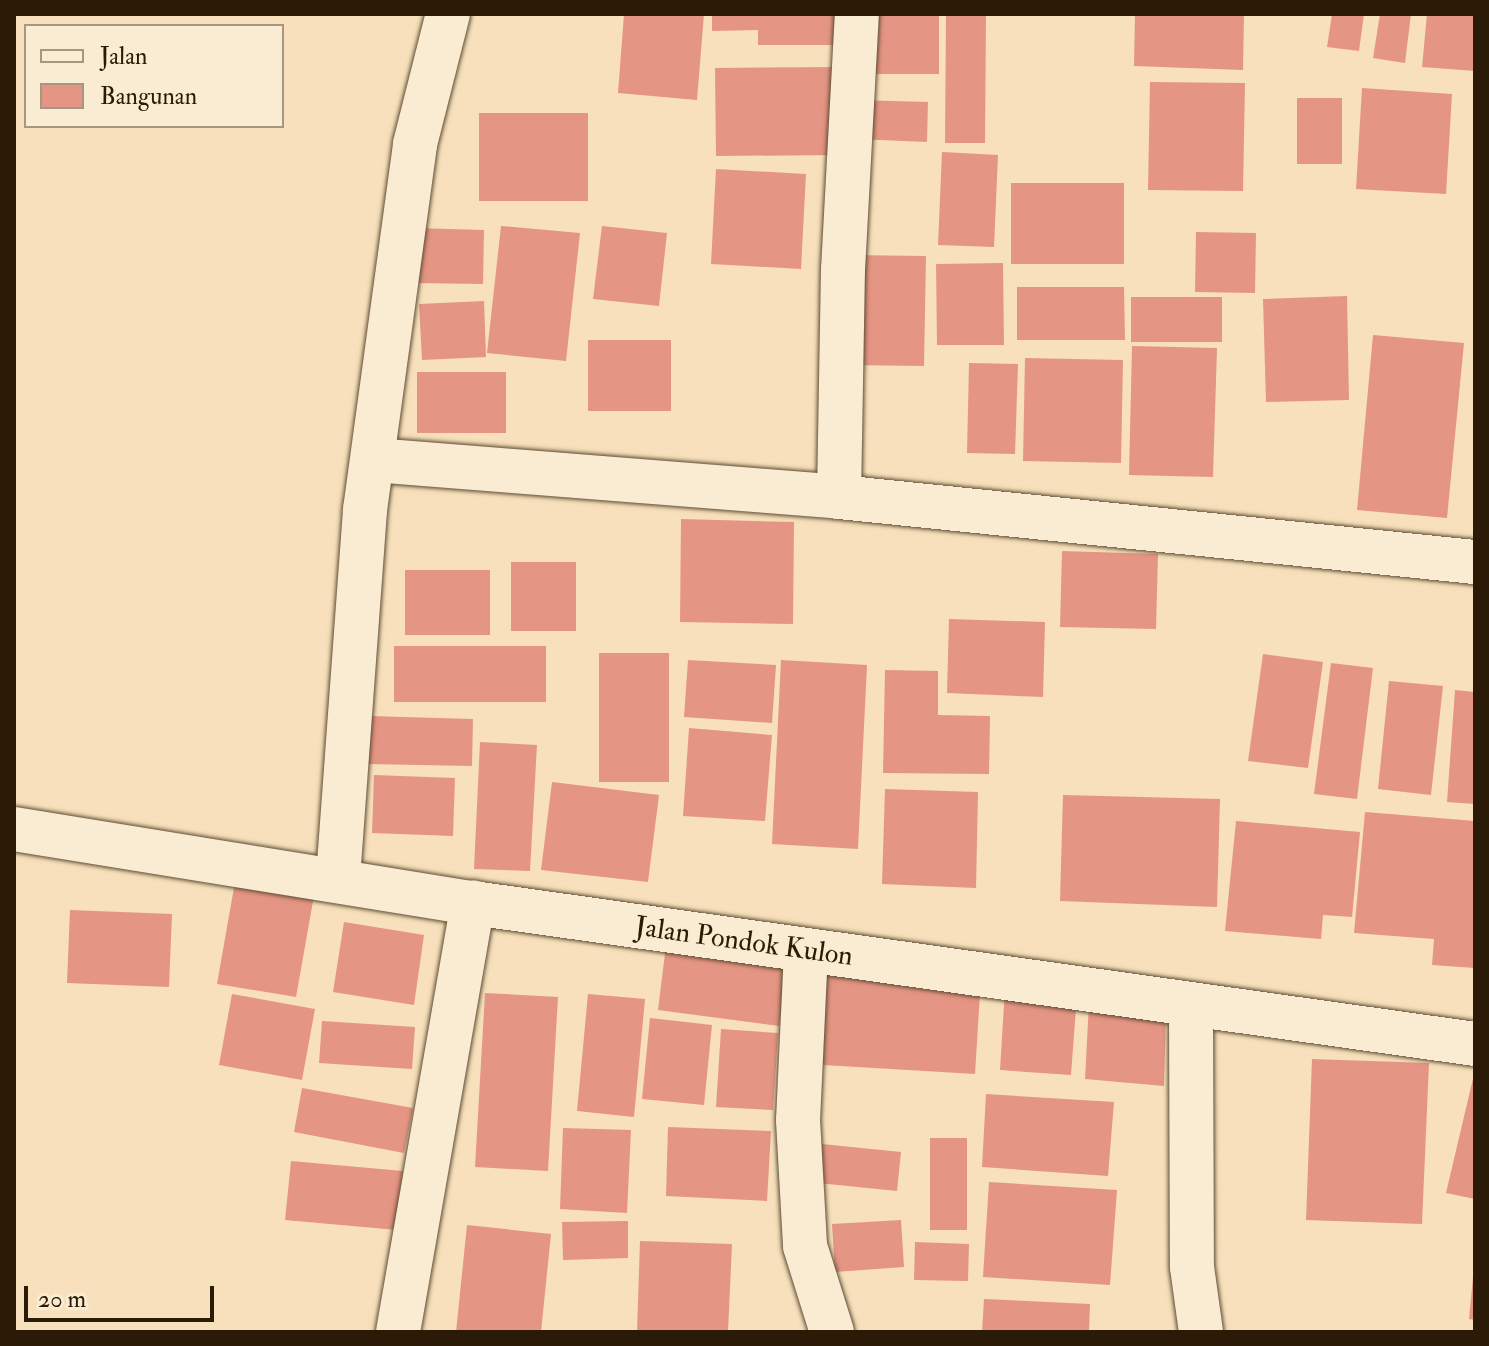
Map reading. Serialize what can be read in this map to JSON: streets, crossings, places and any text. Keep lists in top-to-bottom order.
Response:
{
  "streets": {
    "street": ["Jalan Pondok Kulon"]
  },
  "legend": ["Jalan", "Bangunan"],
  "scale_bar": "20 m"
}
